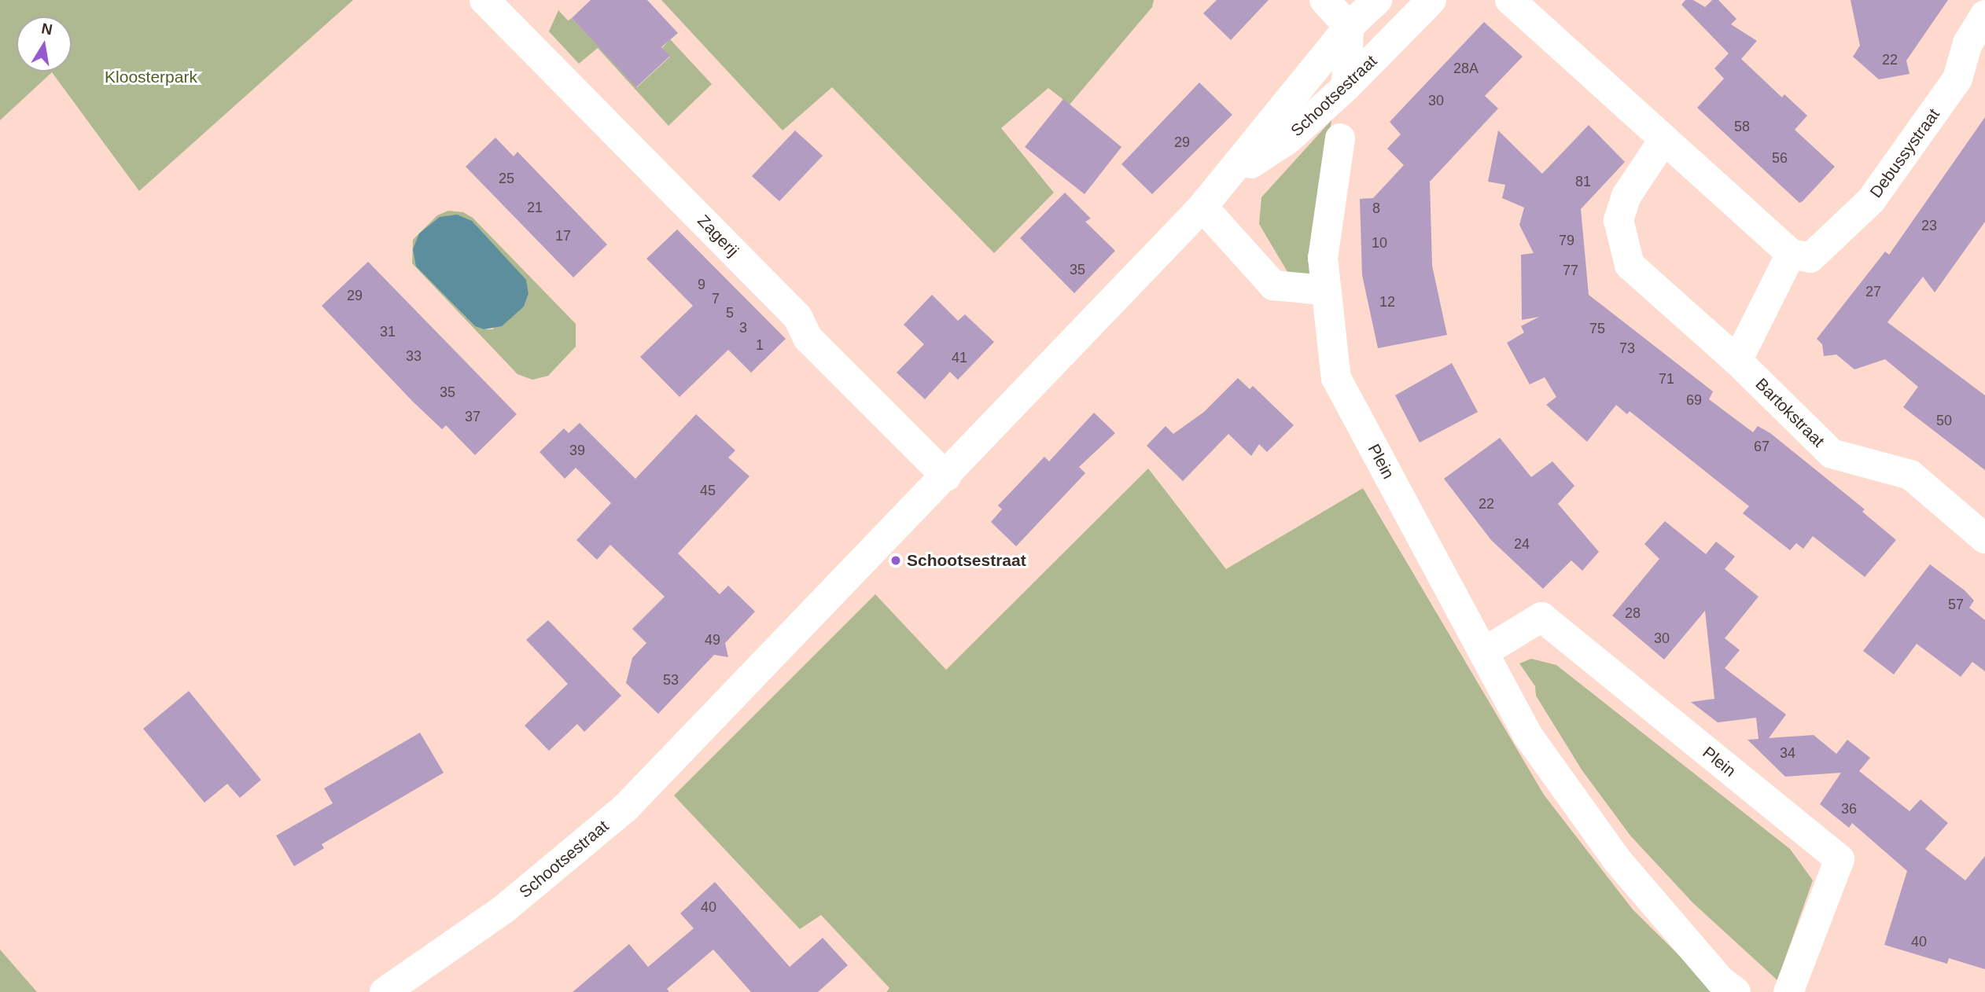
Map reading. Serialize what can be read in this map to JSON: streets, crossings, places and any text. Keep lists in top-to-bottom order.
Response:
{
  "streets": {
    "street": [
      "Schootsestraat",
      "Debussystraat",
      "Zagerij",
      "Bartokstraat",
      "Plein"
    ]
  },
  "crossings": [
    ["Schootsestraat", "Zagerij"]
  ],
  "parks": ["Kloosterpark"],
  "places": ["Schootsestraat"],
  "house_numbers": [
    "22",
    "28A",
    "30",
    "58",
    "29",
    "56",
    "25",
    "81",
    "21",
    "8",
    "23",
    "17",
    "79",
    "10",
    "35",
    "77",
    "9",
    "27",
    "29",
    "7",
    "12",
    "5",
    "3",
    "75",
    "31",
    "1",
    "73",
    "33",
    "41",
    "71",
    "35",
    "69",
    "37",
    "50",
    "67",
    "39",
    "45",
    "22",
    "24",
    "57",
    "28",
    "30",
    "49",
    "53",
    "34",
    "36",
    "40",
    "40"
  ],
  "north": "top"
}
